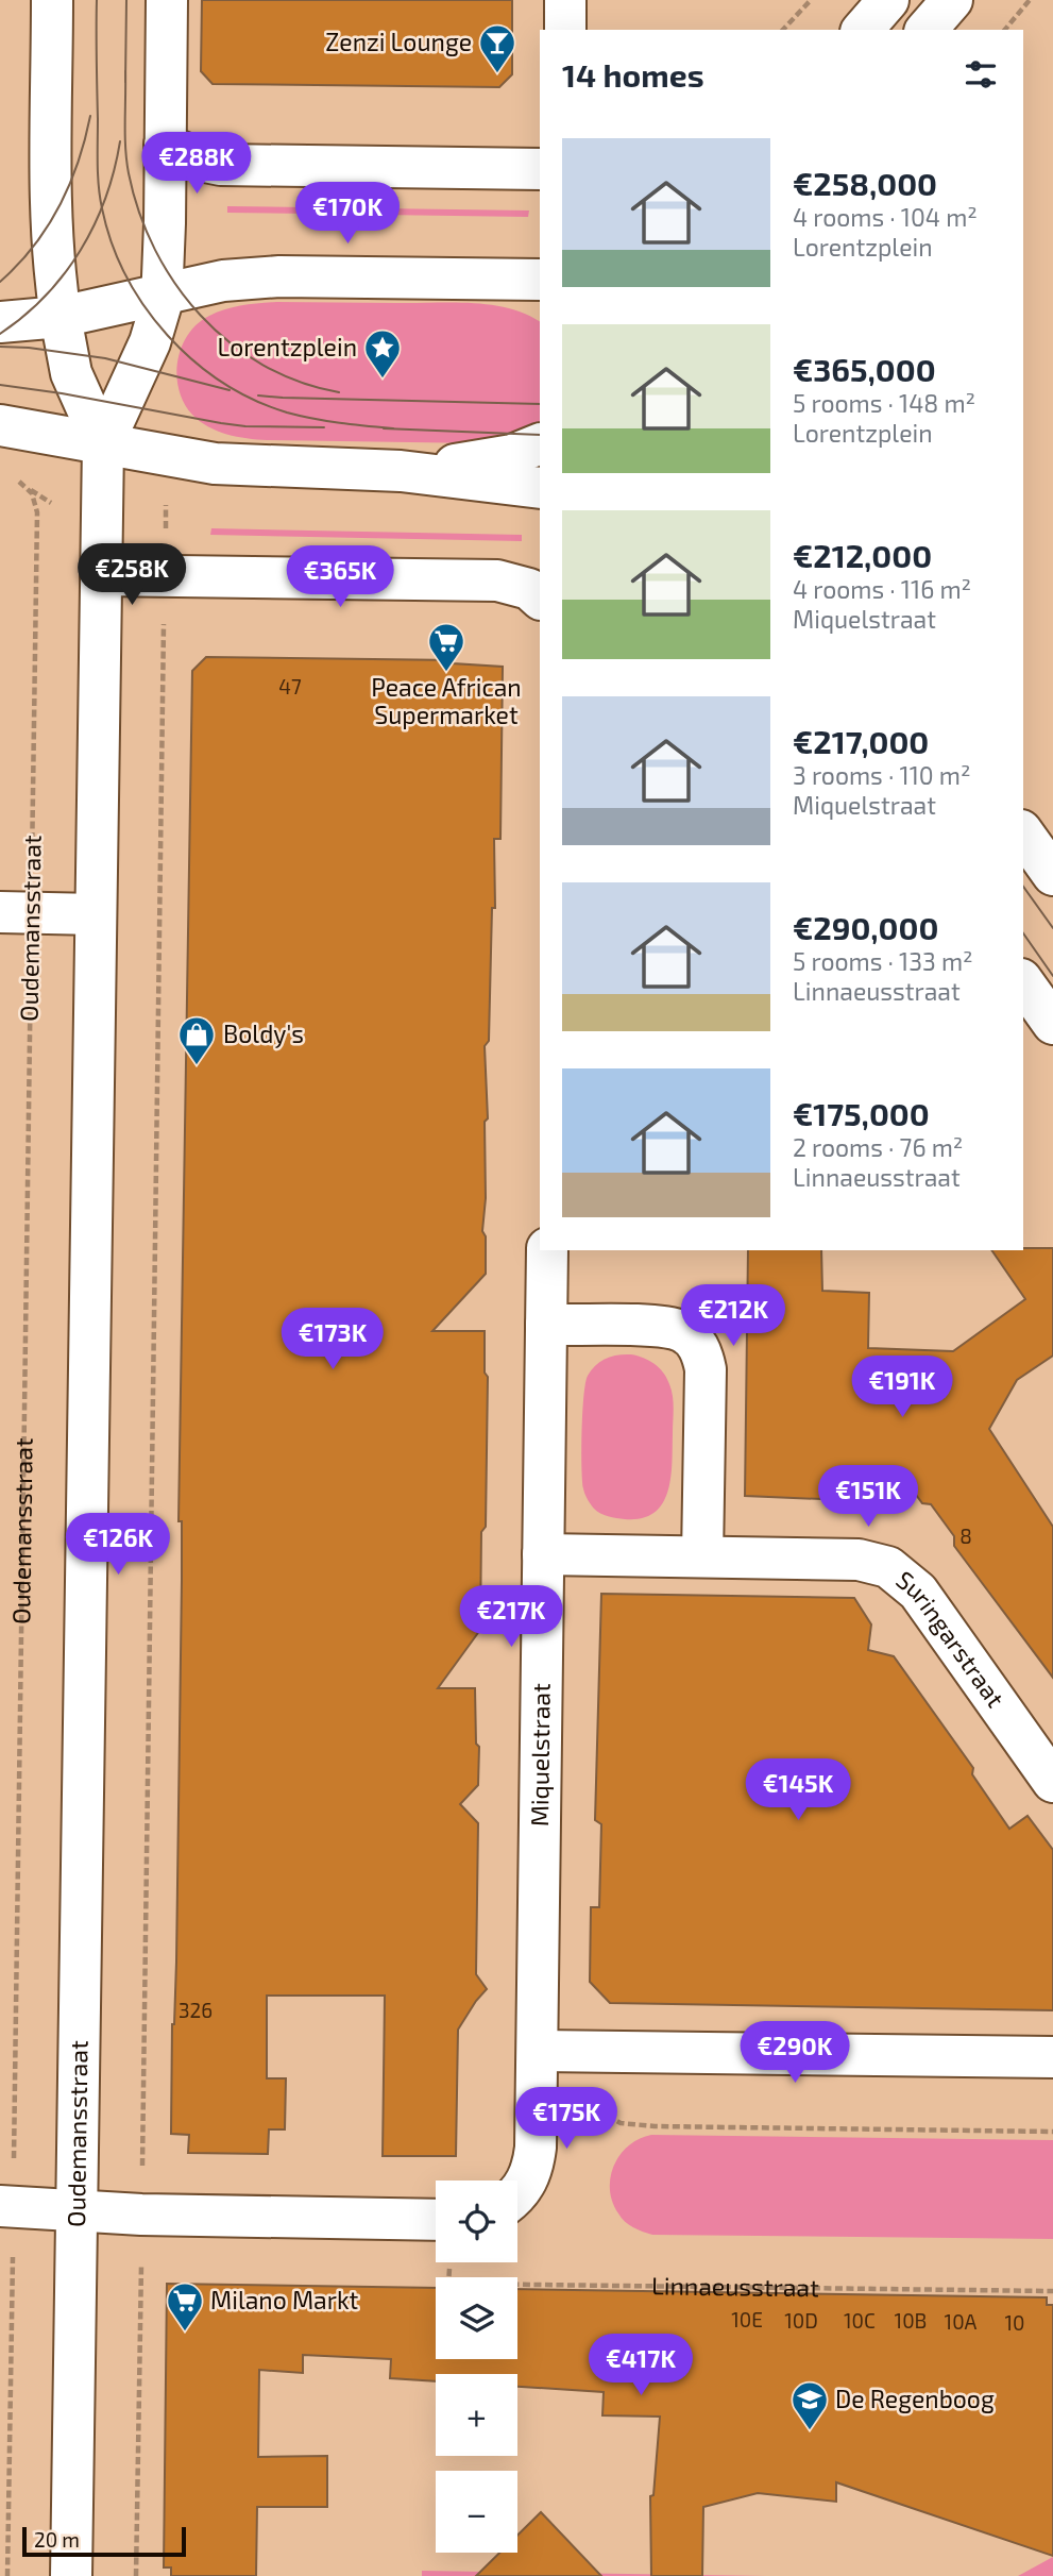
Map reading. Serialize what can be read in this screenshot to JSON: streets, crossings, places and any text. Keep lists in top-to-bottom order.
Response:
{
  "streets": {
    "street": ["Oudemansstraat", "Suringarstraat", "Miquelstraat"],
    "path": ["Linnaeusstraat"]
  },
  "crossings": [
    ["Suringarstraat", "Miquelstraat"]
  ],
  "places": {
    "bar": ["Zenzi Lounge"],
    "place": ["Lorentzplein"],
    "supermarket": ["Peace African Supermarket", "Milano Markt"],
    "shop": ["Boldy's"],
    "school or university": ["De Regenboog"]
  },
  "house_numbers": [
    "47",
    "8",
    "326",
    "10E",
    "10D",
    "10C",
    "10B",
    "10A",
    "10"
  ],
  "scale_bar": "20 m",
  "page": {
    "heading": "14 homes",
    "list": [
      {
        "name": "€258,000",
        "note": "4 rooms · 104 m² · Lorentzplein"
      },
      {
        "name": "€365,000",
        "note": "5 rooms · 148 m² · Lorentzplein"
      },
      {
        "name": "€212,000",
        "note": "4 rooms · 116 m² · Miquelstraat"
      },
      {
        "name": "€217,000",
        "note": "3 rooms · 110 m² · Miquelstraat"
      },
      {
        "name": "€290,000",
        "note": "5 rooms · 133 m² · Linnaeusstraat"
      },
      {
        "name": "€175,000",
        "note": "2 rooms · 76 m² · Linnaeusstraat"
      }
    ],
    "price": [
      "€288K",
      "€170K",
      "€258K",
      "€365K",
      "€212K",
      "€173K",
      "€191K",
      "€151K",
      "€126K",
      "€217K",
      "€145K",
      "€290K",
      "€175K",
      "€417K"
    ],
    "map_buttons": ["+", "−"],
    "scale": "20 m"
  }
}
